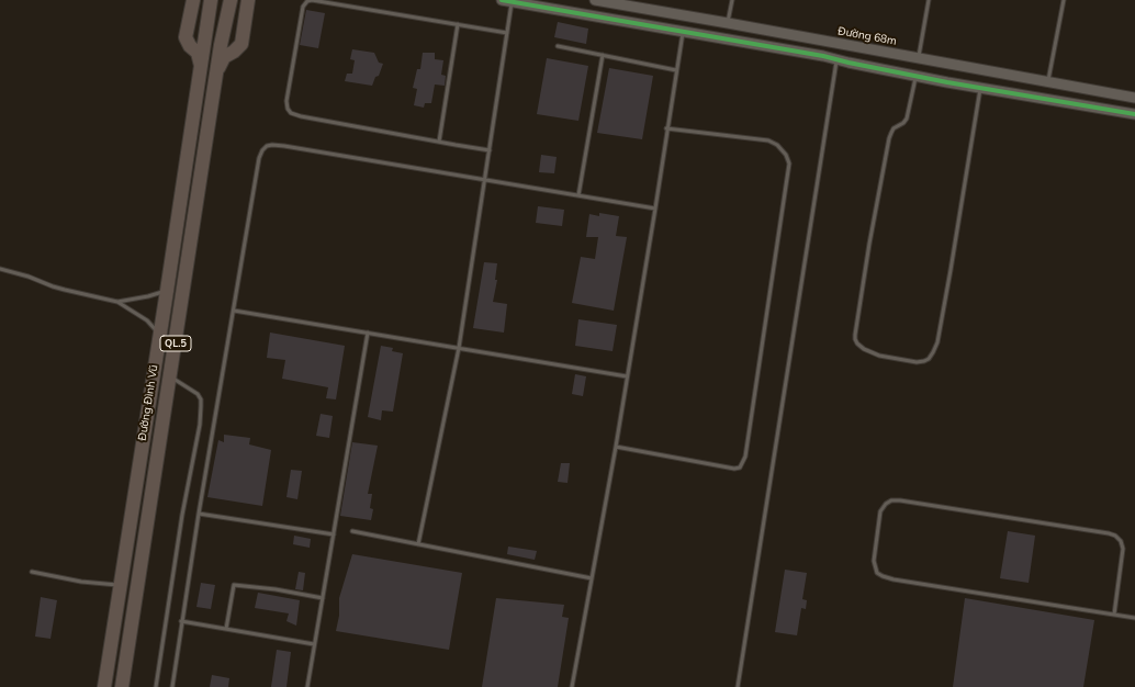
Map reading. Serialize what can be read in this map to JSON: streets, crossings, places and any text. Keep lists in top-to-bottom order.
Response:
{
  "streets": {
    "highway": ["QL.5", "Đường Đình Vũ"],
    "street": ["Đường 68m"]
  }
}
